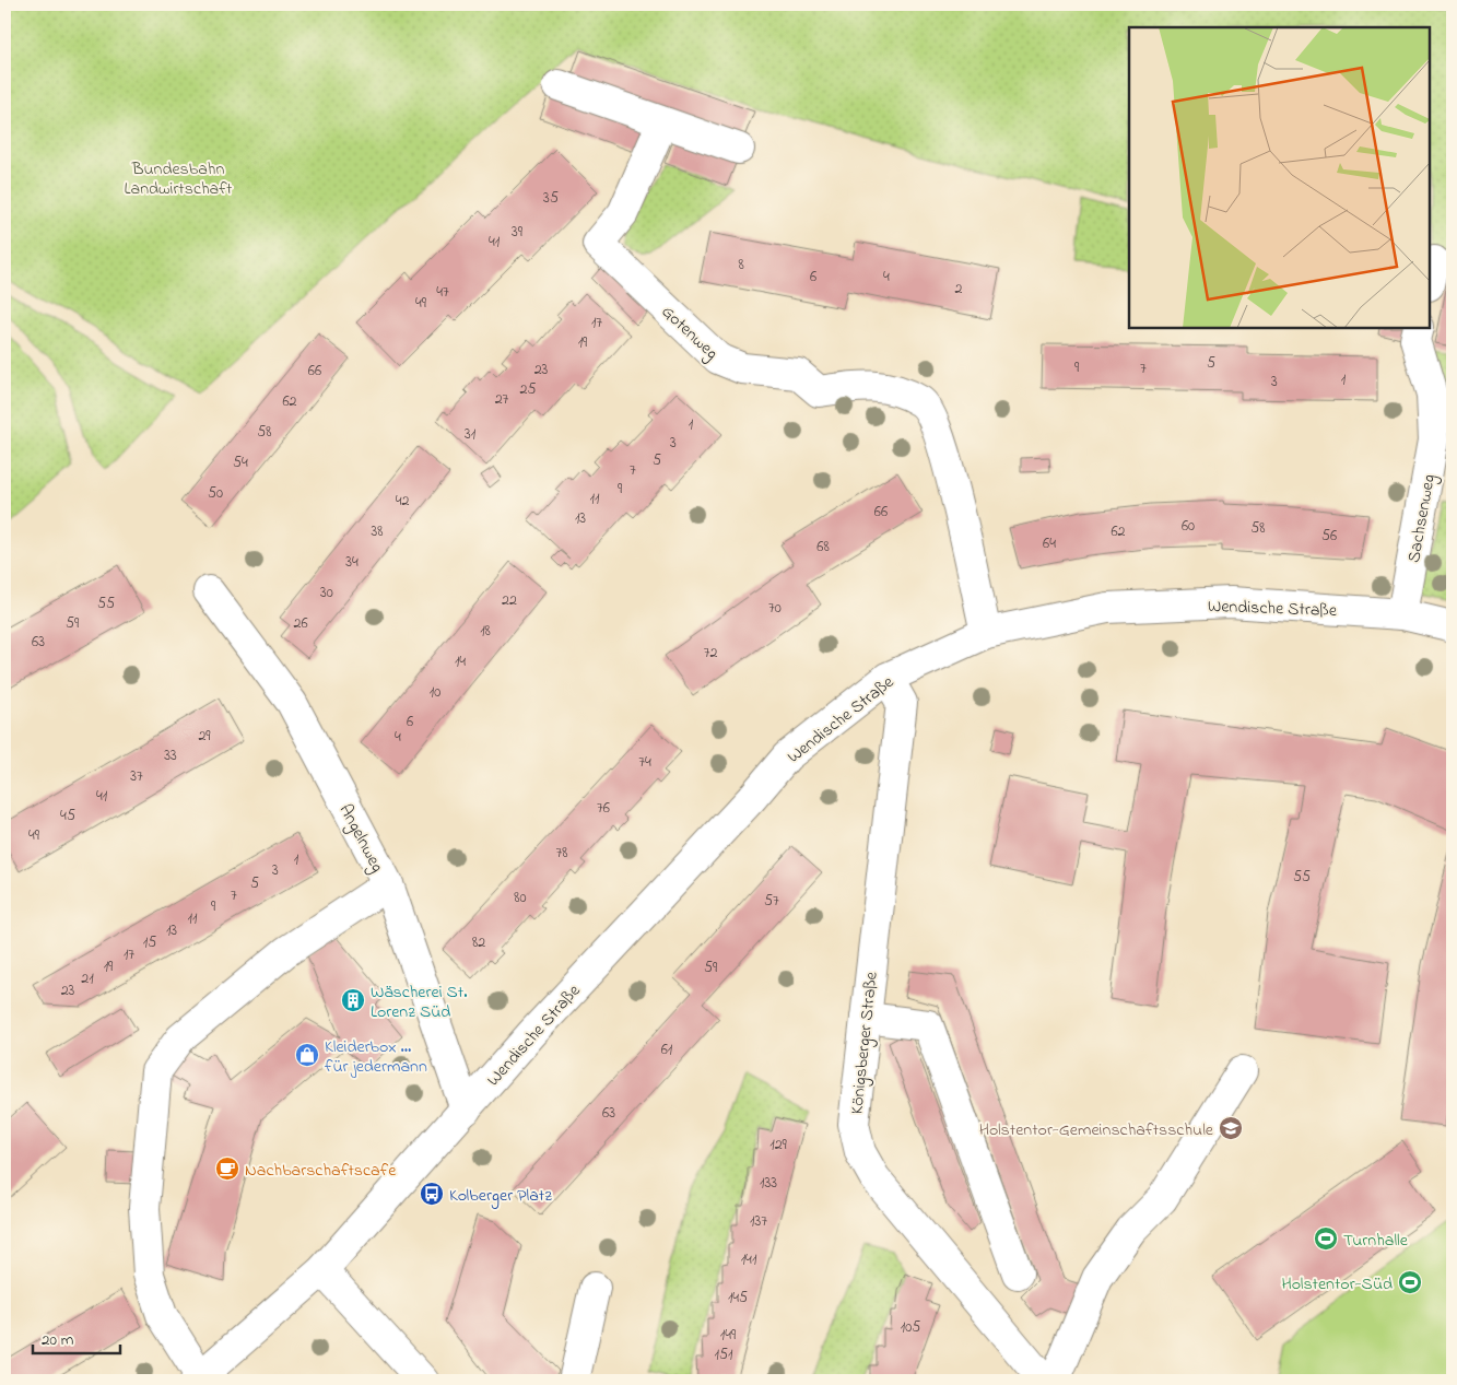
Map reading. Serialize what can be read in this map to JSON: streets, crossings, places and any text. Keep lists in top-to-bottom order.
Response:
{
  "streets": {
    "street": [
      "Gotenweg",
      "Sachsenweg",
      "Wendische Straße",
      "Angelnweg",
      "Königsberger Straße"
    ]
  },
  "crossings": [
    ["Gotenweg", "Wendische Straße"],
    ["Sachsenweg", "Wendische Straße"],
    ["Wendische Straße", "Angelnweg"],
    ["Wendische Straße", "Königsberger Straße"]
  ],
  "parks": ["Bundesbahn Landwirtschaft"],
  "places": {
    "building": ["Wäscherei St. Lorenz Süd"],
    "shop": ["Kleiderbox ... für jedermann"],
    "school or university": ["Holstentor-Gemeinschaftsschule"],
    "cafe": ["Nachbarschaftscafe"],
    "bus stop": ["Kolberger Platz"],
    "sports": ["Turnhalle", "Holstentor-Süd"]
  },
  "house_numbers": [
    "35",
    "39",
    "41",
    "8",
    "6",
    "4",
    "2",
    "47",
    "49",
    "17",
    "19",
    "5",
    "9",
    "7",
    "23",
    "66",
    "1",
    "3",
    "25",
    "27",
    "62",
    "1",
    "58",
    "31",
    "3",
    "5",
    "54",
    "7",
    "9",
    "50",
    "11",
    "42",
    "66",
    "13",
    "60",
    "58",
    "38",
    "62",
    "56",
    "64",
    "68",
    "34",
    "30",
    "22",
    "55",
    "70",
    "59",
    "26",
    "18",
    "63",
    "72",
    "14",
    "10",
    "6",
    "29",
    "4",
    "33",
    "74",
    "37",
    "41",
    "76",
    "45",
    "49",
    "78",
    "1",
    "3",
    "55",
    "5",
    "7",
    "80",
    "57",
    "9",
    "11",
    "13",
    "15",
    "82",
    "17",
    "19",
    "59",
    "21",
    "23",
    "61",
    "63",
    "129",
    "133",
    "137",
    "141",
    "145",
    "105",
    "149",
    "151"
  ],
  "scale_bar": "20 m"
}
